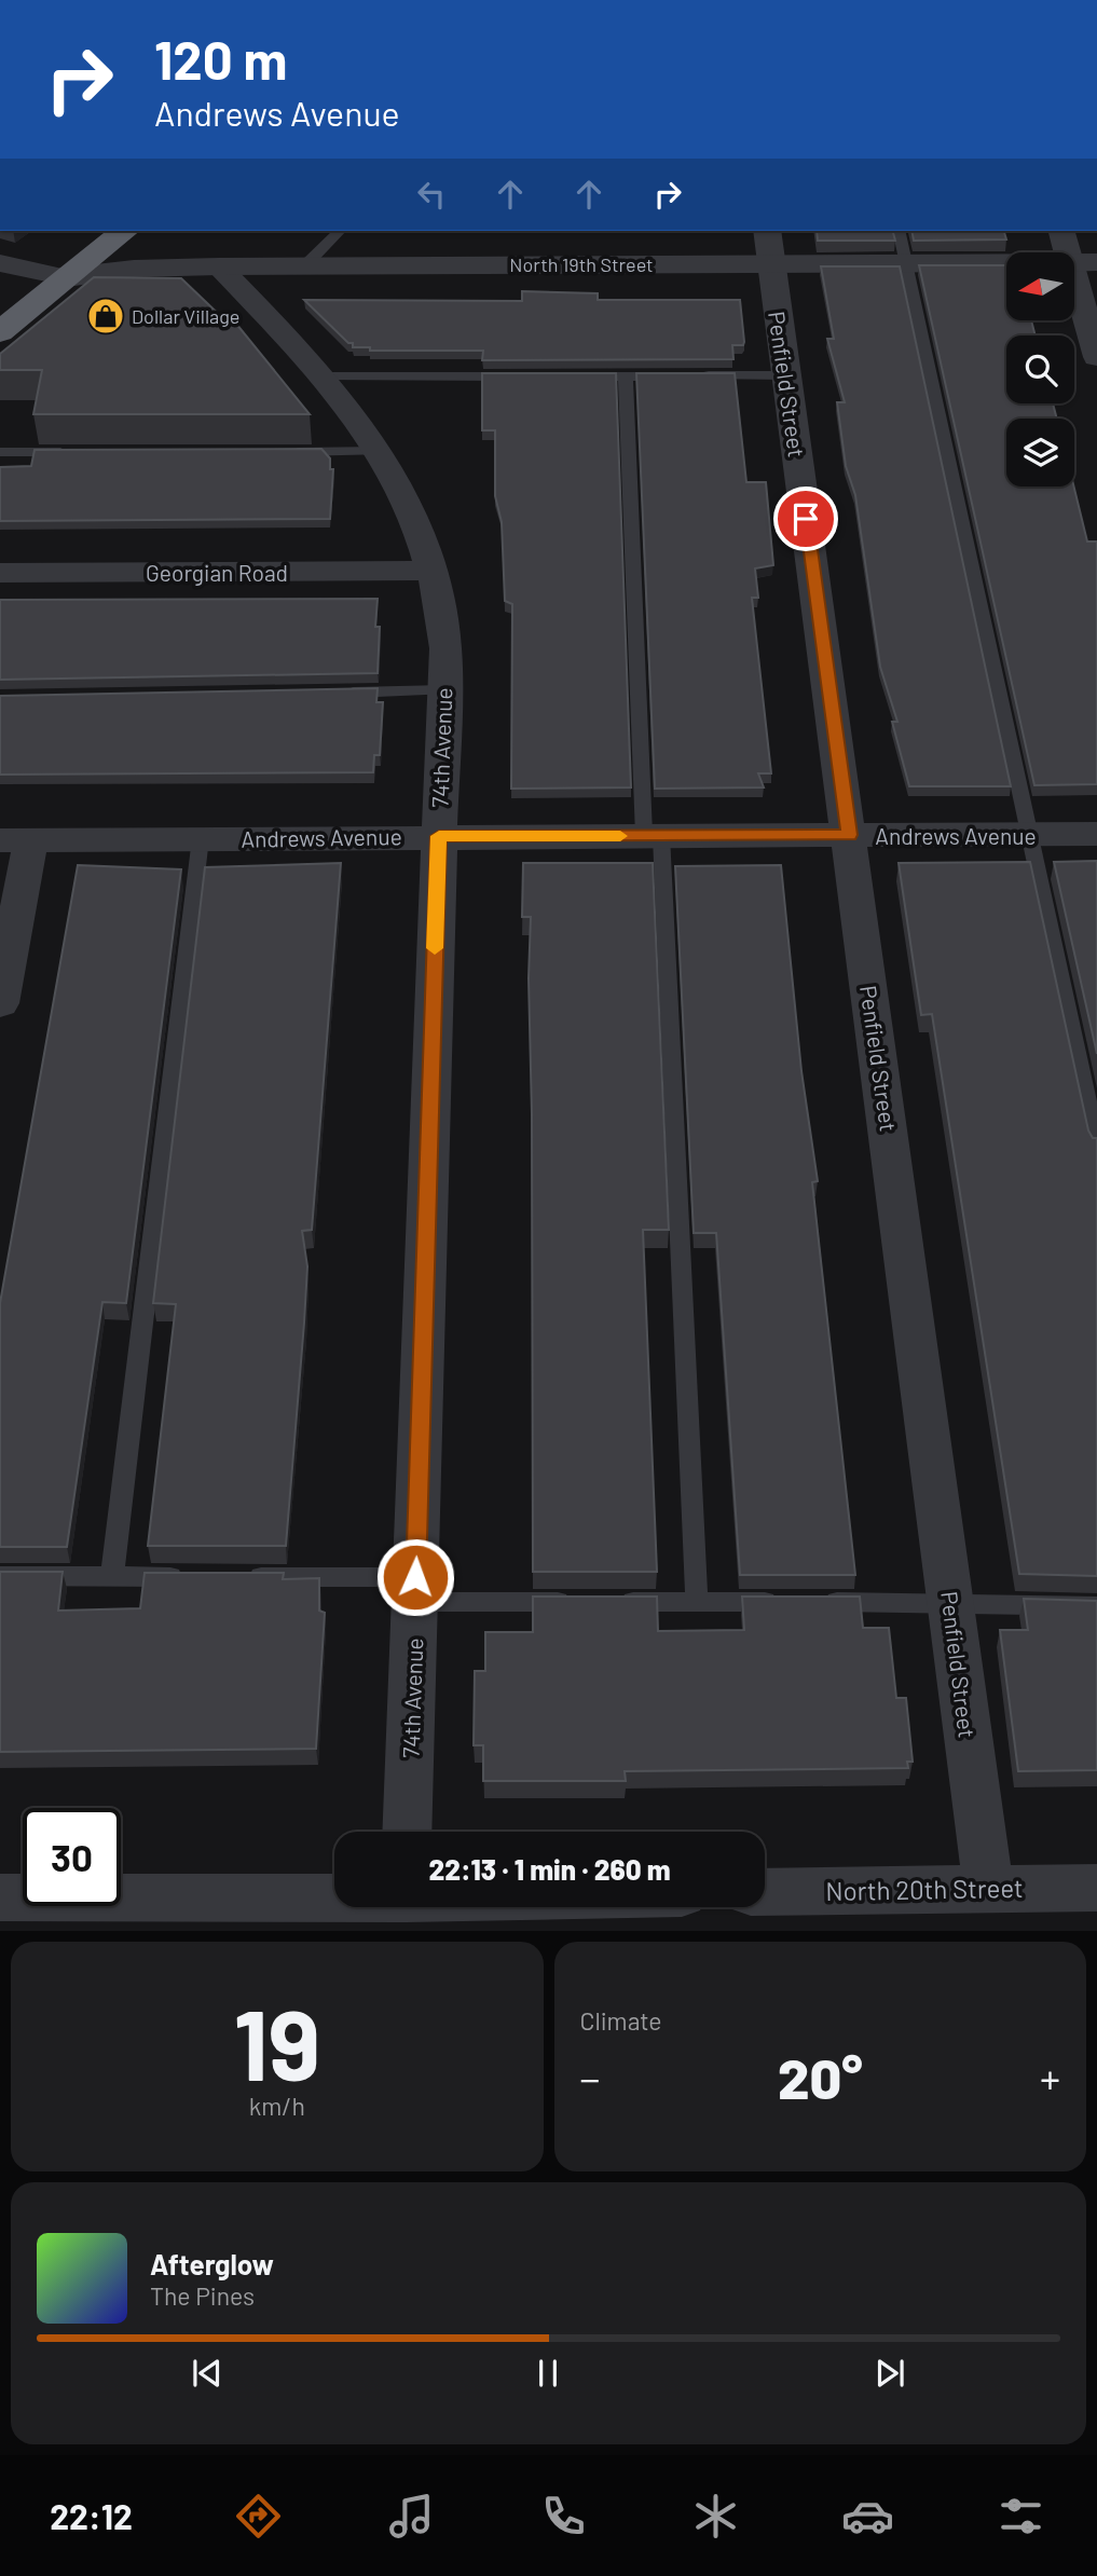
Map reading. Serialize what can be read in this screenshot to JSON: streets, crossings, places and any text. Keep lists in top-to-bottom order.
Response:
{
  "streets": {
    "street": [
      "North 19th Street",
      "Penfield Street",
      "Georgian Road",
      "74th Avenue",
      "Andrews Avenue",
      "North 20th Street"
    ]
  },
  "crossings": [
    ["North 19th Street", "Penfield Street"],
    ["North 19th Street", "74th Avenue"],
    ["Penfield Street", "Andrews Avenue"],
    ["Penfield Street", "North 20th Street"],
    ["Georgian Road", "74th Avenue"],
    ["74th Avenue", "Andrews Avenue"]
  ],
  "places": {
    "shop": ["Dollar Village"]
  },
  "north": "left",
  "page": {
    "turn": ["120 m", "Andrews Avenue"],
    "limit": "30",
    "trip": "22:13 · 1 min · 260 m",
    "tile": [
      ["19", "km/h"],
      "Climate"
    ],
    "heat": ["−", "20°", "+"],
    "song": ["Afterglow", "The Pines"],
    "tabs": "22:12"
  }
}
